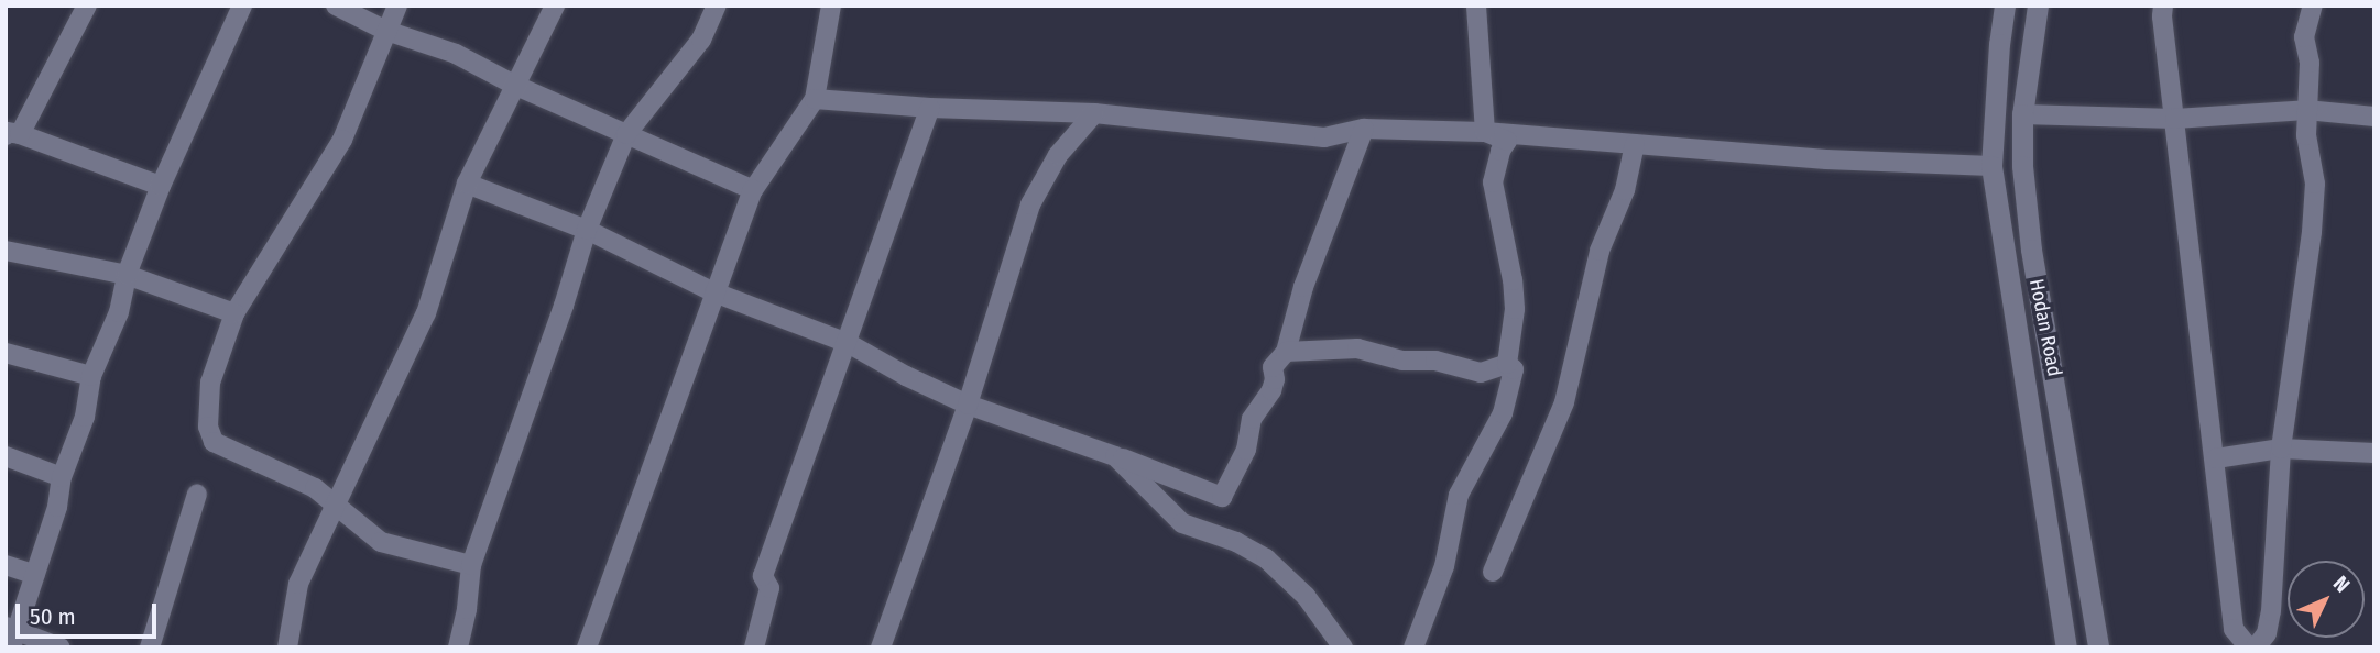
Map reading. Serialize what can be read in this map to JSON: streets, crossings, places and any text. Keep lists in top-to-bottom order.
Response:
{
  "streets": {
    "main road": ["Hodan Road"]
  },
  "scale_bar": "50 m",
  "north": "top right"
}
